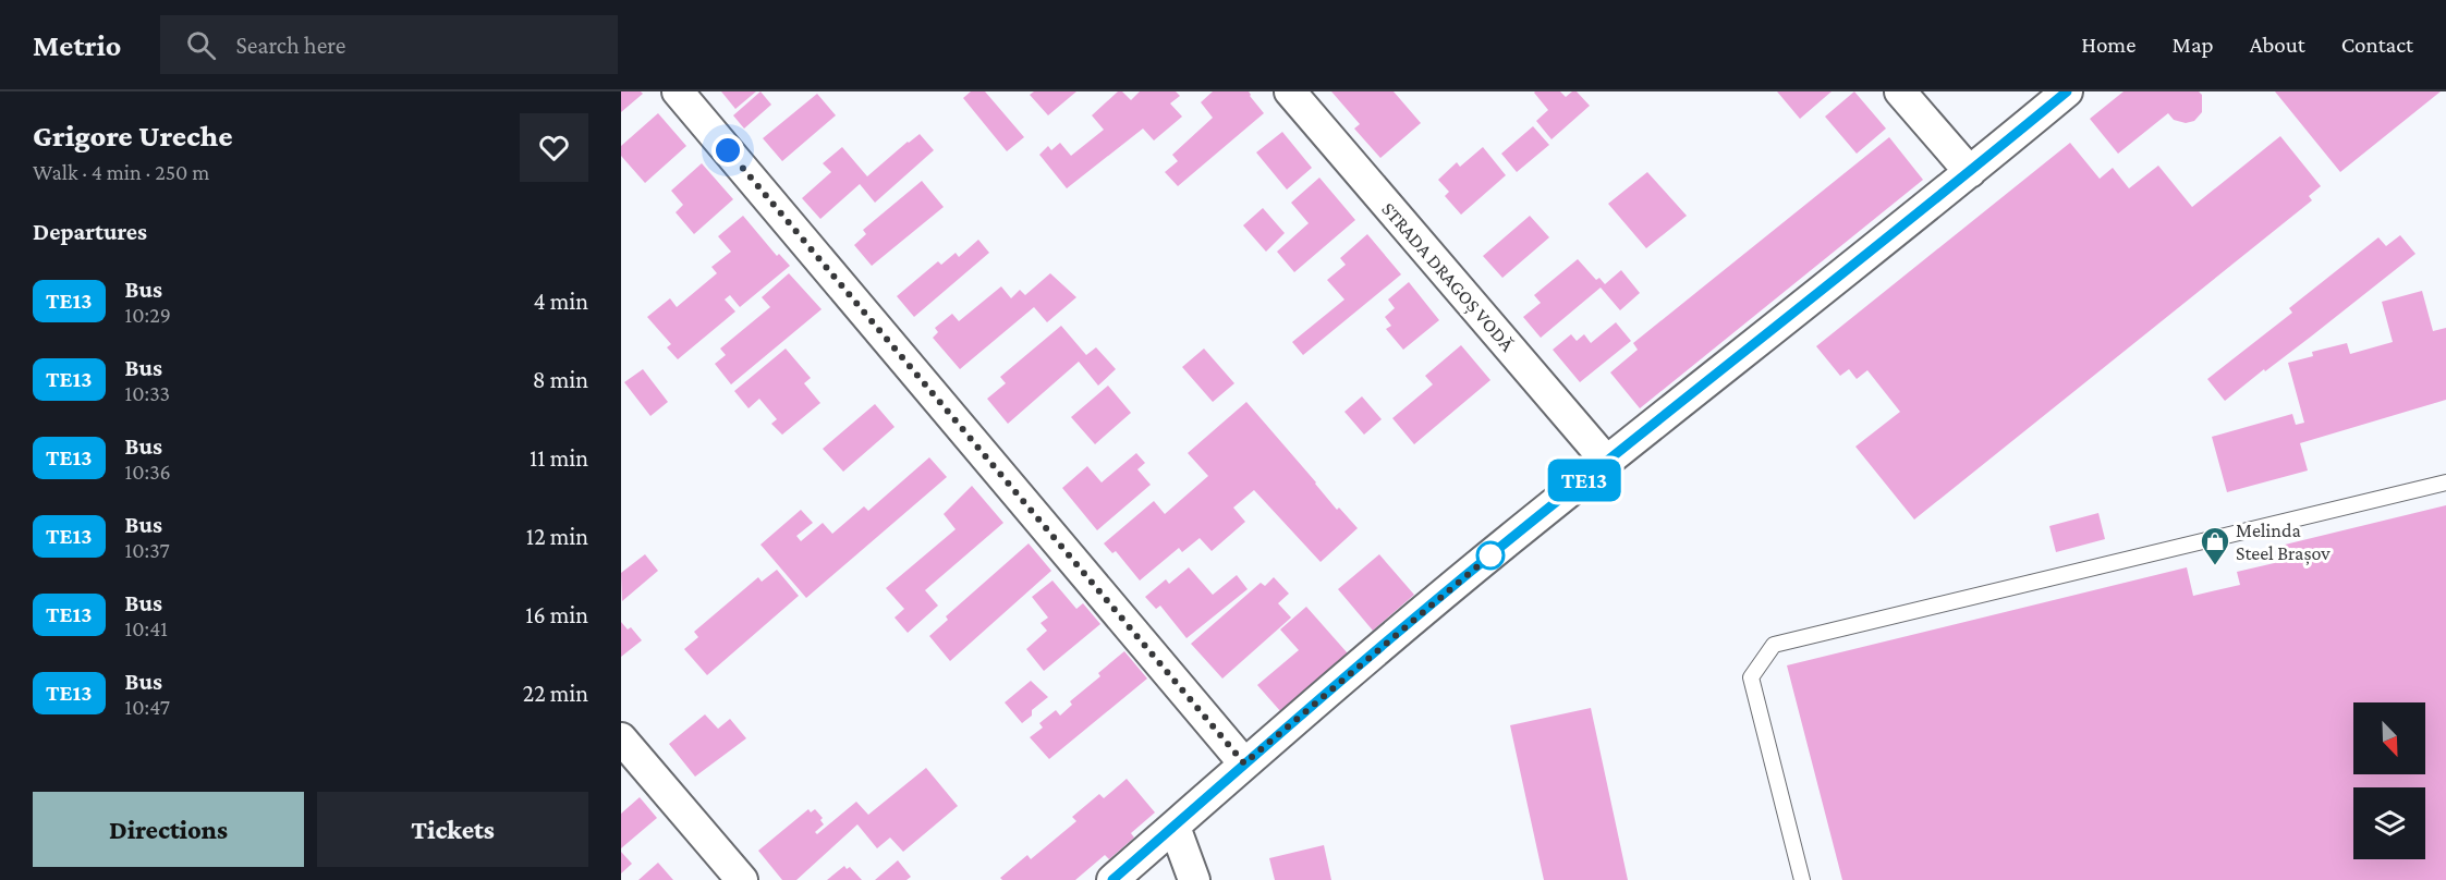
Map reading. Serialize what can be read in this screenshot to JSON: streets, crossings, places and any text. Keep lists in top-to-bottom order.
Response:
{
  "streets": {
    "street": ["STRADA DRAGOȘ VODĂ"]
  },
  "places": {
    "shop": ["Melinda Steel Brașov"]
  },
  "lines": ["bus line TE13"],
  "north": "bottom right",
  "page": {
    "header": "Metrio",
    "search": "Search here",
    "nav": [
      "Home",
      "Map",
      "About",
      "Contact"
    ],
    "heading": [
      ["Grigore Ureche", "Walk · 4 min · 250 m"],
      "Departures"
    ],
    "on_map": "TE13",
    "list": [
      {
        "mark": "TE13",
        "name": "Bus",
        "note": "10:29",
        "value": "4 min"
      },
      {
        "mark": "TE13",
        "name": "Bus",
        "note": "10:33",
        "value": "8 min"
      },
      {
        "mark": "TE13",
        "name": "Bus",
        "note": "10:36",
        "value": "11 min"
      },
      {
        "mark": "TE13",
        "name": "Bus",
        "note": "10:37",
        "value": "12 min"
      },
      {
        "mark": "TE13",
        "name": "Bus",
        "note": "10:41",
        "value": "16 min"
      },
      {
        "mark": "TE13",
        "name": "Bus",
        "note": "10:47",
        "value": "22 min"
      }
    ],
    "buttons": ["Directions", "Tickets"]
  }
}
